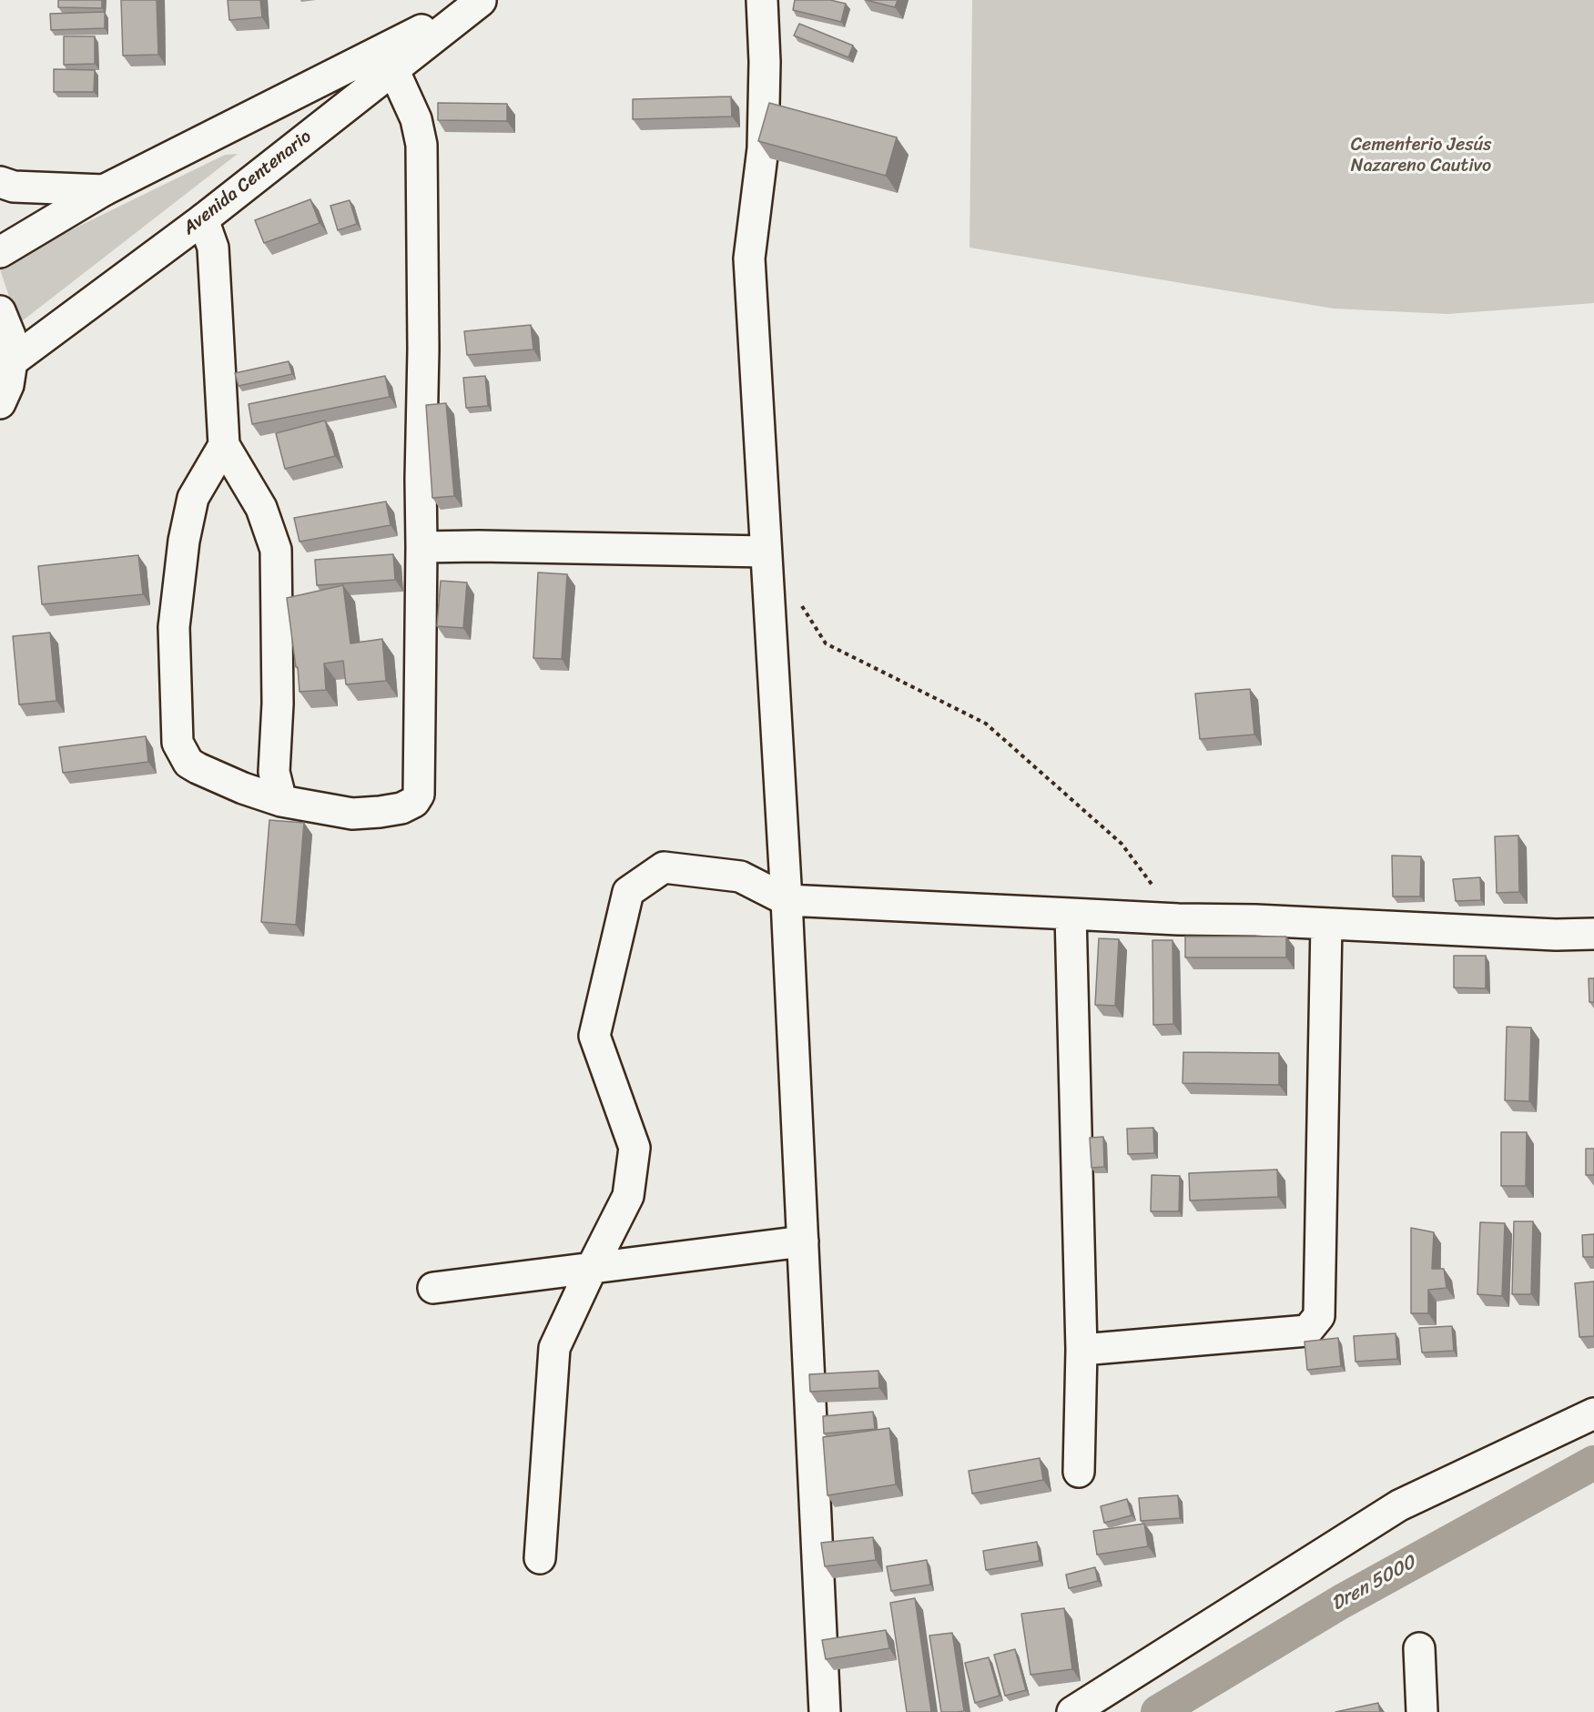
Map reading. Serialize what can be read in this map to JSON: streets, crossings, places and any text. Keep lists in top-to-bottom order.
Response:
{
  "streets": {
    "street": ["Avenida Centenario"]
  },
  "water": ["Dren 5000"],
  "parks": ["Cementerio Jesús Nazareno Cautivo"]
}
